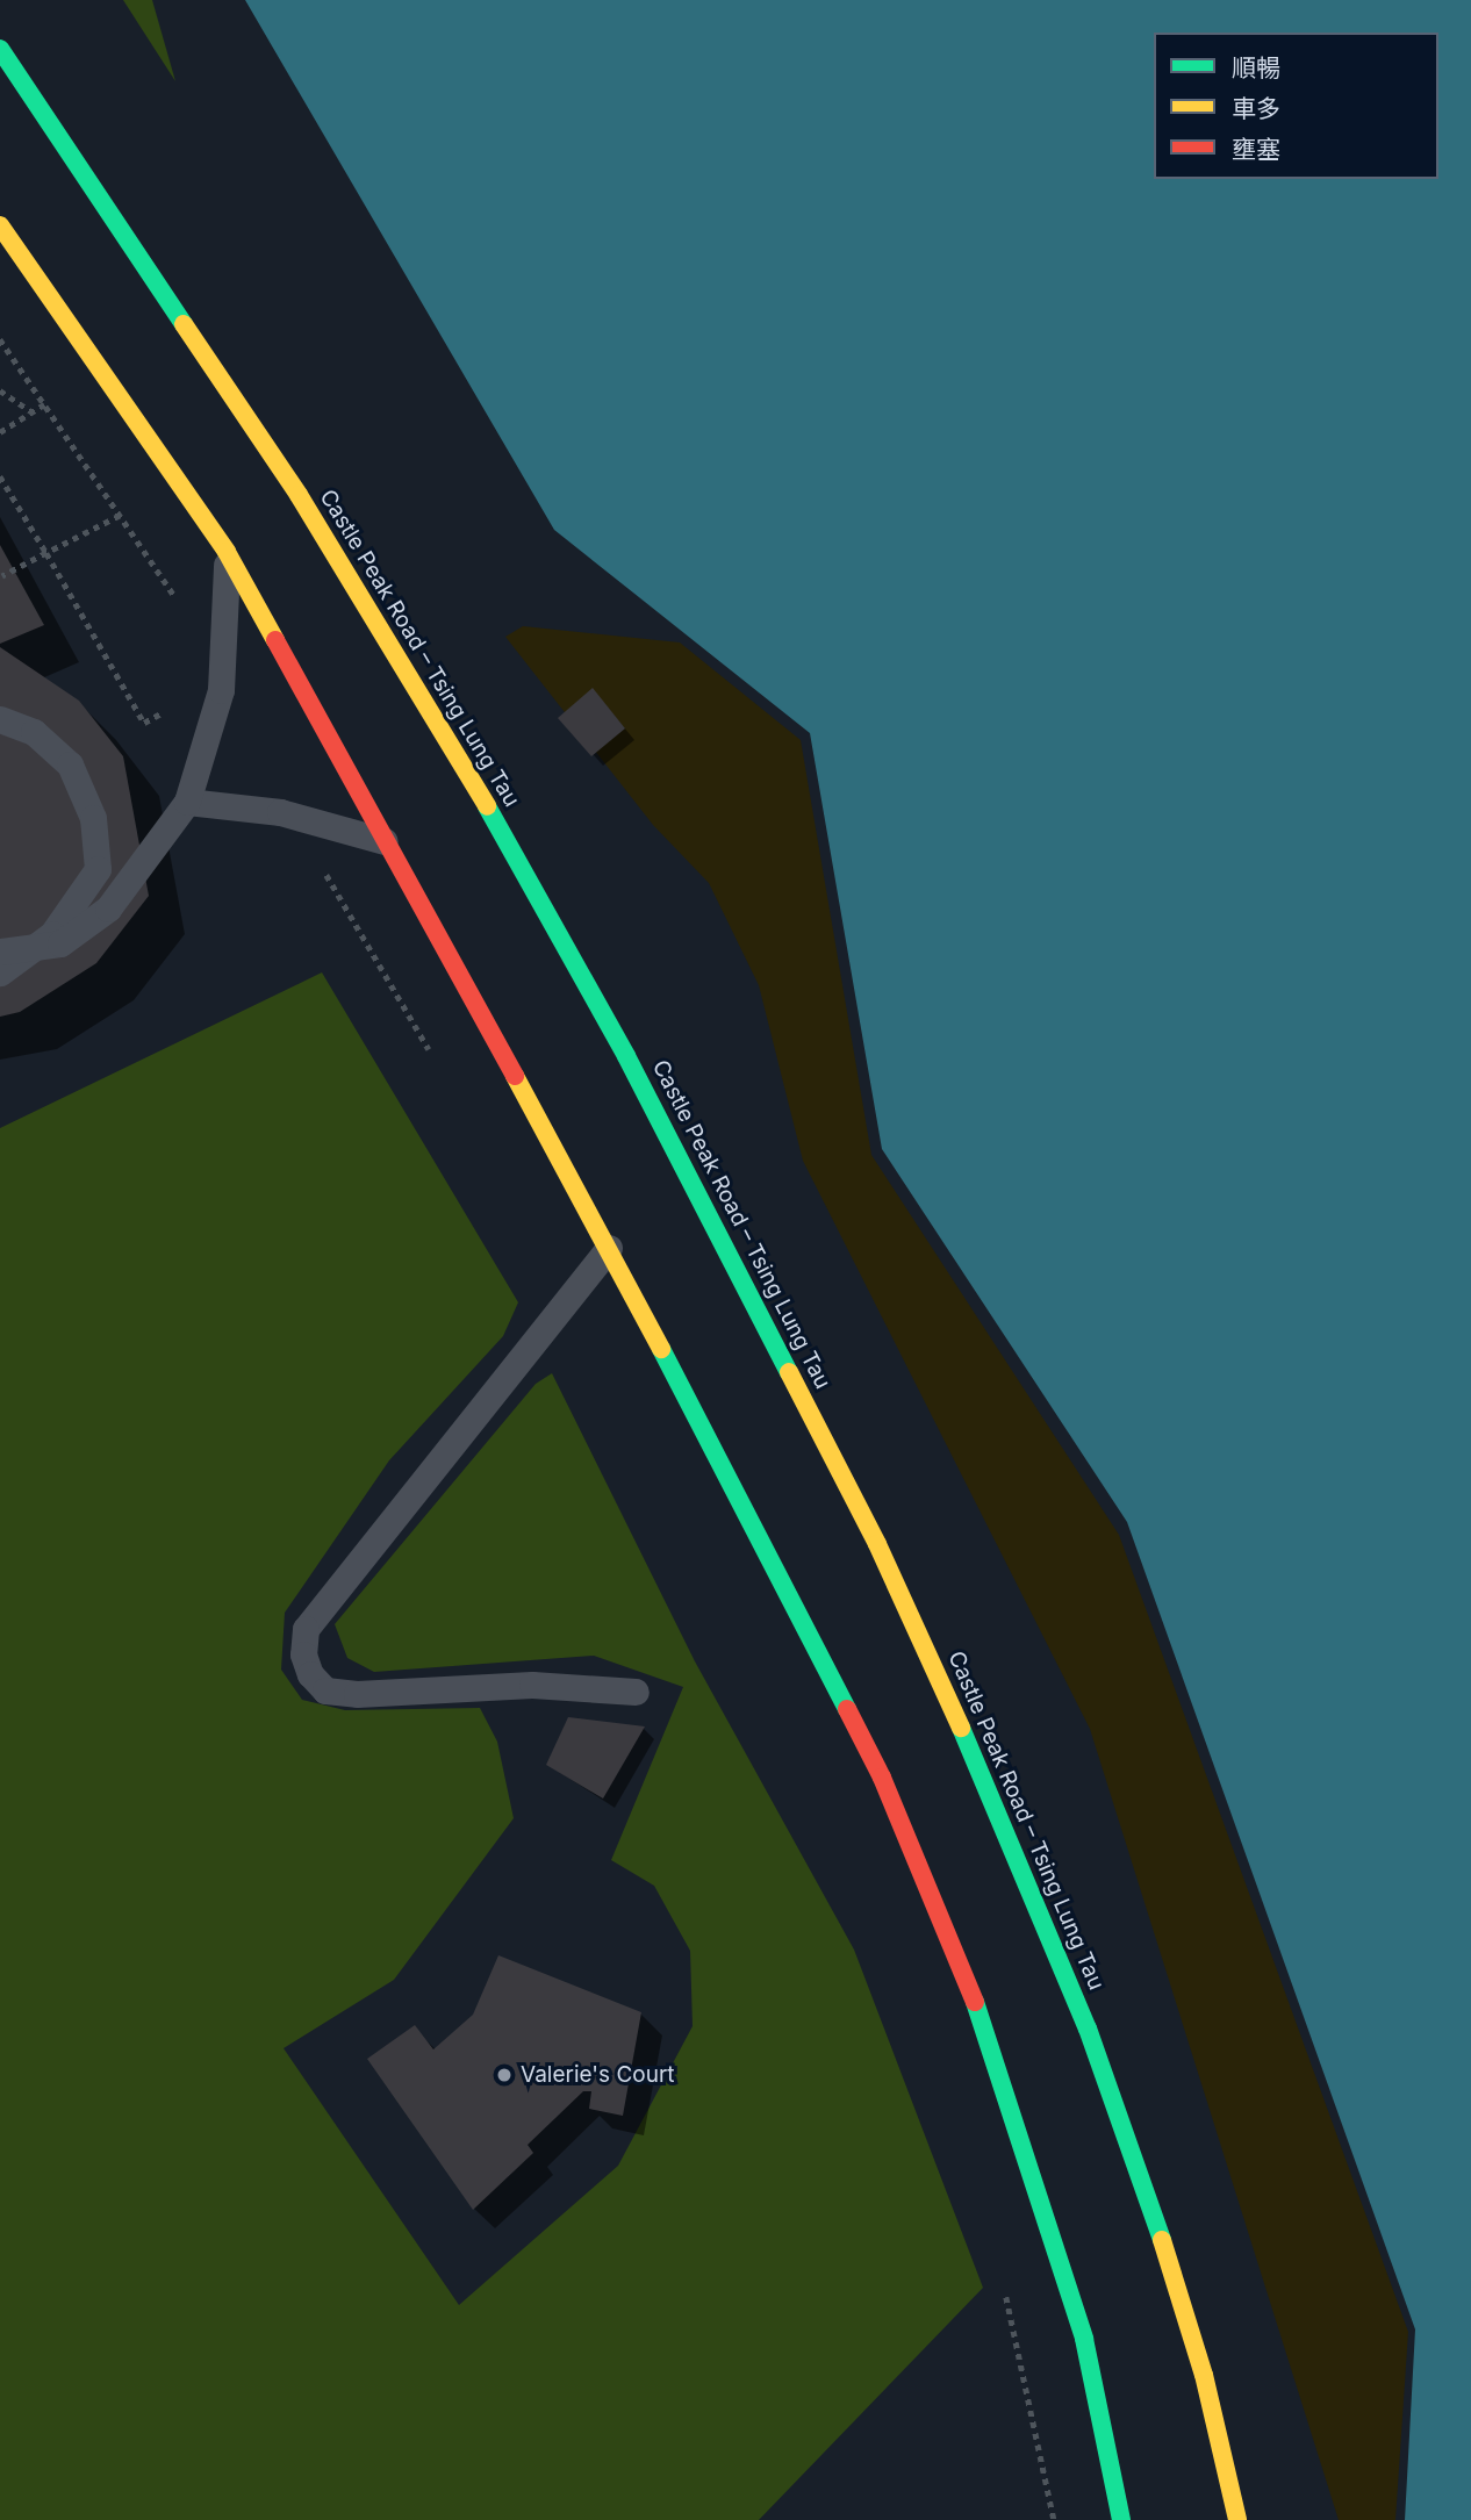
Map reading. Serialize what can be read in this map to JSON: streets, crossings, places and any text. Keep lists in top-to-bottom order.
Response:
{
  "streets": {
    "main road": ["Castle Peak Road – Tsing Lung Tau"]
  },
  "places": ["Valerie's Court"],
  "legend": ["順暢", "車多", "壅塞"]
}
